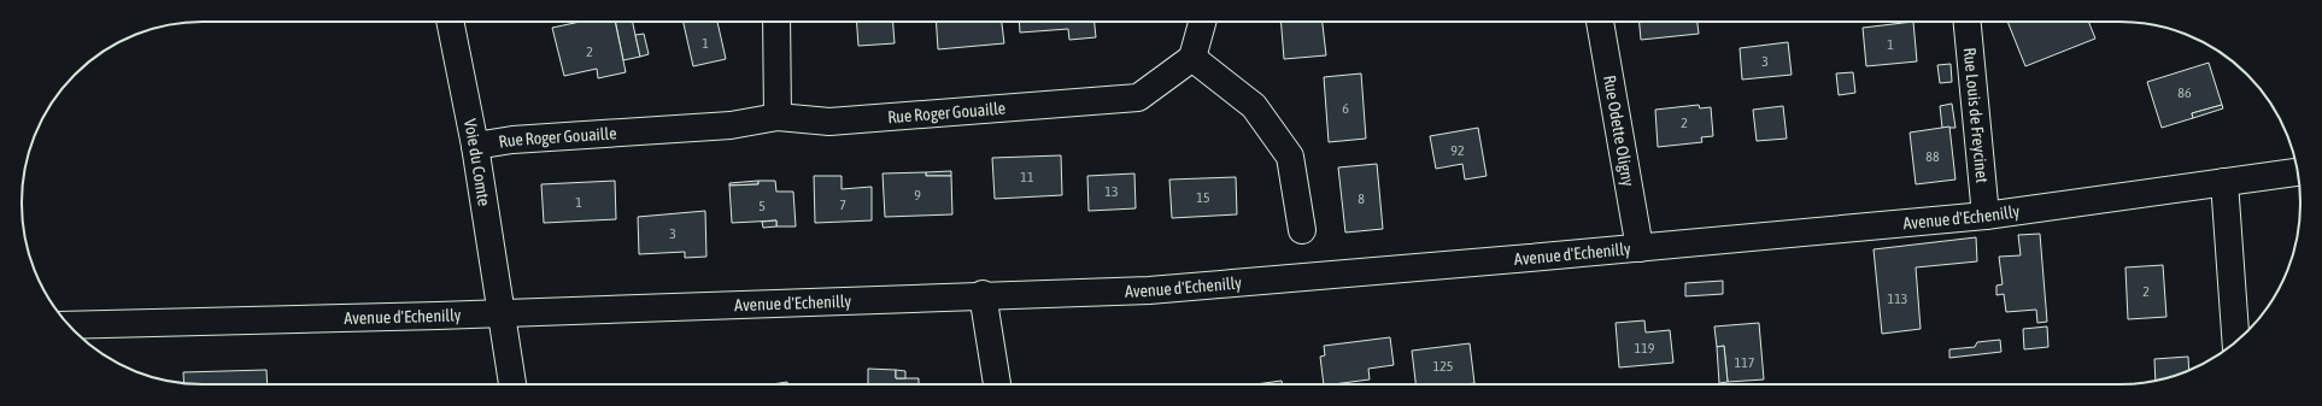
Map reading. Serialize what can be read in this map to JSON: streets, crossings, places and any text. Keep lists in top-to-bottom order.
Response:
{
  "streets": {
    "street": [
      "Rue Roger Gouaille",
      "Rue Louis de Freycinet",
      "Rue Odette Oligny",
      "Voie du Comte",
      "Avenue d'Echenilly"
    ]
  },
  "crossings": [
    ["Rue Roger Gouaille", "Voie du Comte"],
    ["Rue Louis de Freycinet", "Avenue d'Echenilly"],
    ["Rue Odette Oligny", "Avenue d'Echenilly"],
    ["Voie du Comte", "Avenue d'Echenilly"]
  ],
  "house_numbers": [
    "1",
    "1",
    "2",
    "3",
    "86",
    "6",
    "2",
    "92",
    "88",
    "11",
    "13",
    "9",
    "15",
    "8",
    "1",
    "7",
    "5",
    "3",
    "2",
    "113",
    "119",
    "117",
    "125"
  ]
}
